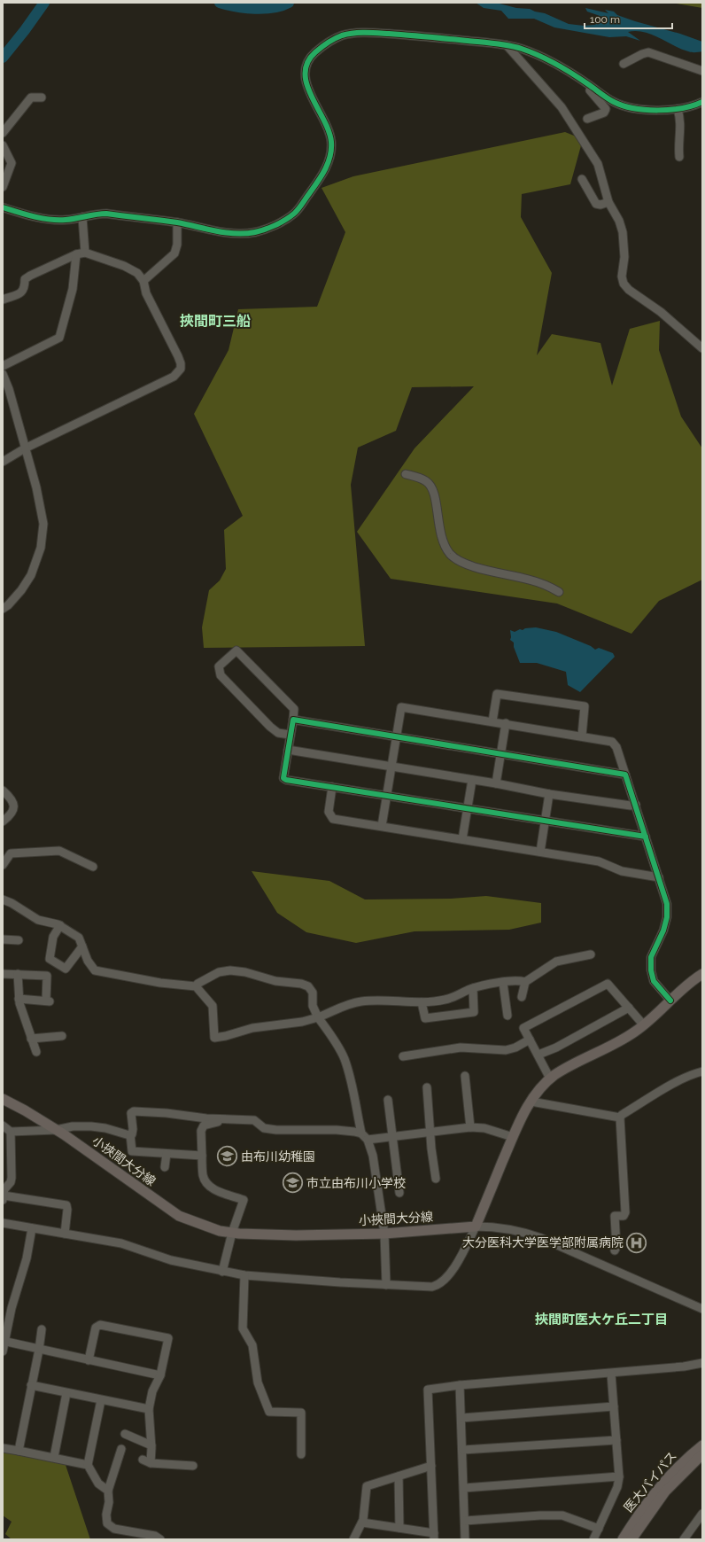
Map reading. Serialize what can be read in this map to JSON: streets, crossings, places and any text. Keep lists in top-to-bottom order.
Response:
{
  "streets": {
    "main road": ["小挾間大分線", "医大バイパス"]
  },
  "districts": ["挾間町三船", "挾間町医大ケ丘二丁目"],
  "places": {
    "school or university": ["由布川幼稚園", "市立由布川小学校"],
    "hospital": ["大分医科大学医学部附属病院"]
  },
  "scale_bar": "100 m"
}
